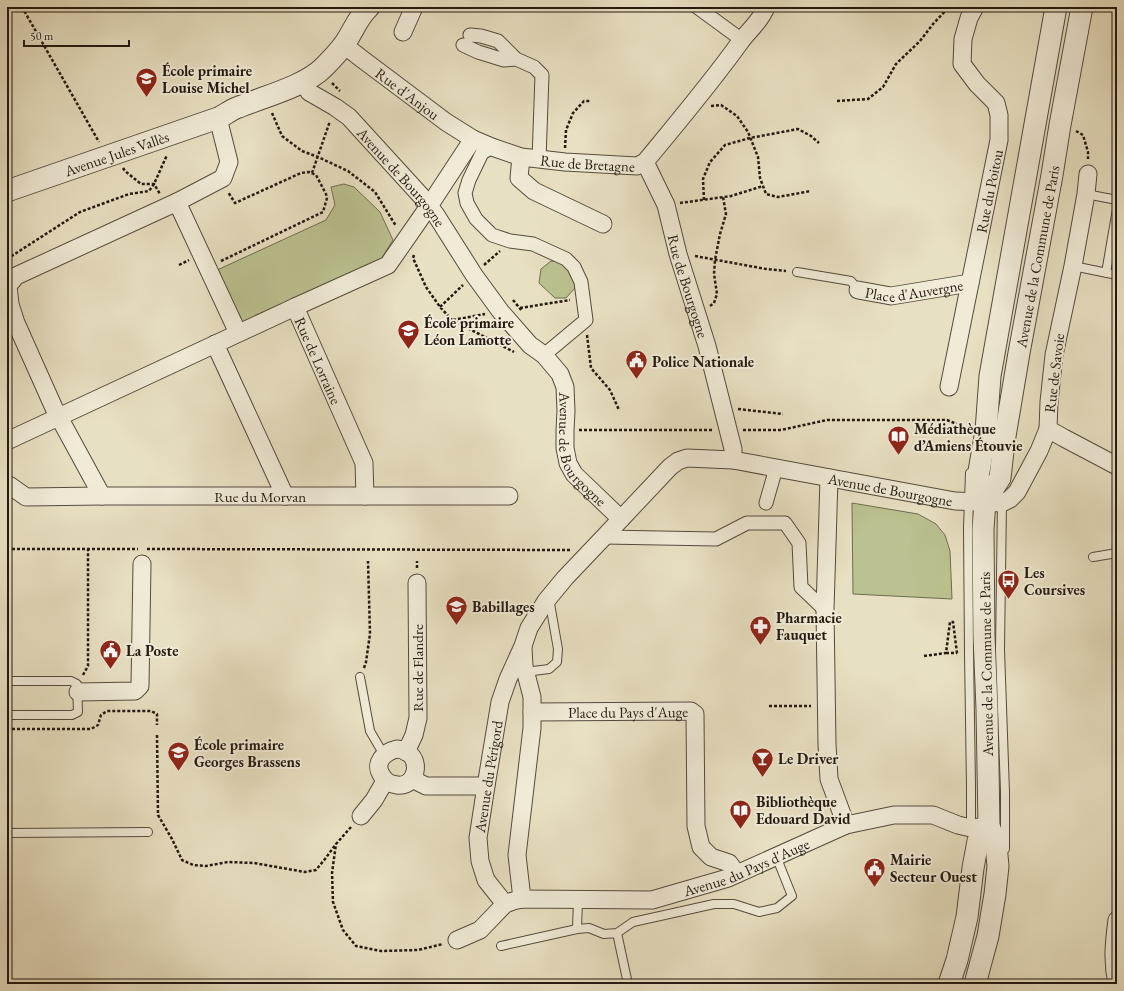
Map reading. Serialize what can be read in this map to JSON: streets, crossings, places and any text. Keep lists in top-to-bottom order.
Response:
{
  "streets": {
    "street": [
      "Rue d'Anjou",
      "Avenue Jules Vallès",
      "Rue de Bretagne",
      "Avenue de Bourgogne",
      "Rue du Poitou",
      "Avenue de la Commune de Paris",
      "Rue de Bourgogne",
      "Place d'Auvergne",
      "Rue de Lorraine",
      "Rue de Savoie",
      "Rue du Morvan",
      "Rue de Flandre",
      "Place du Pays d'Auge",
      "Avenue du Périgord",
      "Avenue du Pays d'Auge"
    ]
  },
  "crossings": [
    ["Rue d'Anjou", "Rue de Bretagne"],
    ["Avenue Jules Vallès", "Avenue de Bourgogne"],
    ["Rue de Bretagne", "Rue de Bourgogne"],
    ["Avenue de Bourgogne", "Avenue de la Commune de Paris"],
    ["Avenue de Bourgogne", "Rue de Bourgogne"],
    ["Avenue de Bourgogne", "Avenue du Périgord"],
    ["Rue du Poitou", "Place d'Auvergne"],
    ["Avenue de la Commune de Paris", "Avenue du Pays d'Auge"],
    ["Rue de Lorraine", "Rue du Morvan"],
    ["Place du Pays d'Auge", "Avenue du Périgord"],
    ["Place du Pays d'Auge", "Avenue du Pays d'Auge"],
    ["Avenue du Périgord", "Avenue du Pays d'Auge"]
  ],
  "places": {
    "school or university": [
      "École primaire Louise Michel",
      "École primaire Léon Lamotte",
      "Babillages",
      "École primaire Georges Brassens"
    ],
    "public building": ["Police Nationale", "La Poste", "Mairie Secteur Ouest"],
    "library": ["Médiathèque d’Amiens Étouvie", "Bibliothèque Edouard David"],
    "bus stop": ["Les Coursives"],
    "pharmacy": ["Pharmacie Fauquet"],
    "bar": ["Le Driver"]
  },
  "scale_bar": "50 m"
}
